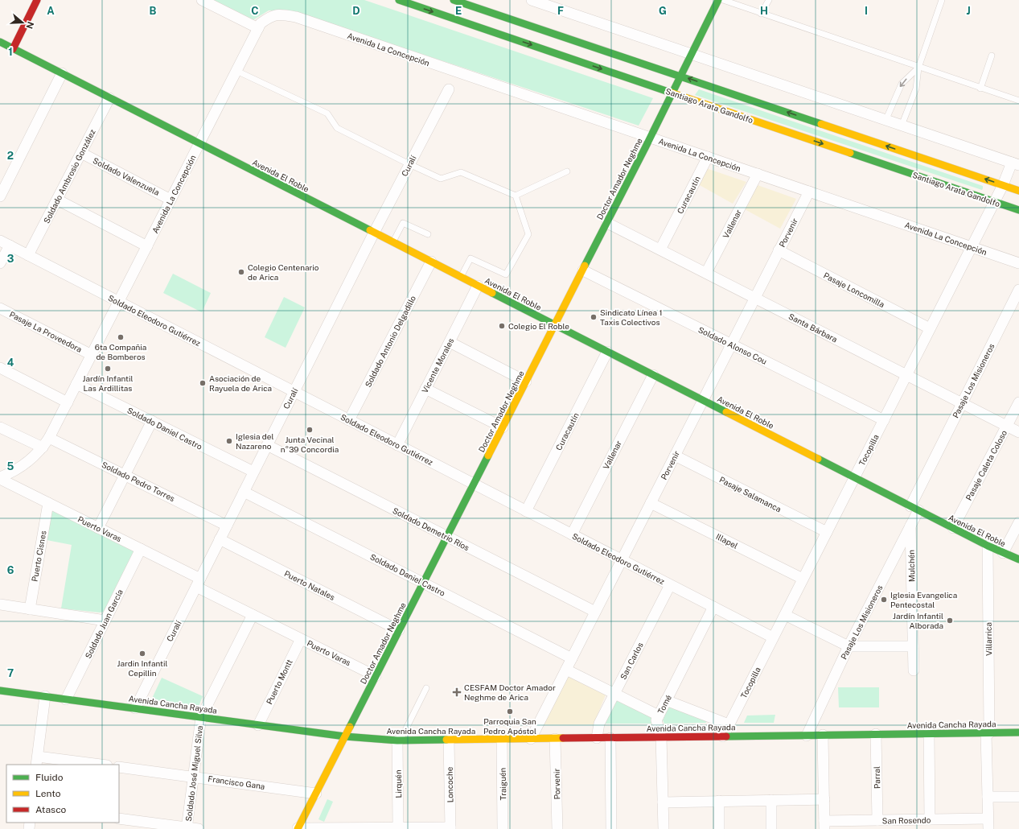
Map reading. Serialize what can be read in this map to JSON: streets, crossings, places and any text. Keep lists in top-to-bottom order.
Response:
{
  "streets": {
    "street": [
      "Avenida La Concepción",
      "Santiago Arata Gandolfo",
      "Curalí",
      "Avenida El Roble",
      "Soldado Ambrosio González",
      "Soldado Valenzuela",
      "Doctor Amador Neghme",
      "Curacautín",
      "Vallenar",
      "Porvenir",
      "Pasaje Loncomilla",
      "Soldado Eleodoro Gutiérrez",
      "Santa Bárbara",
      "Pasaje La Proveedora",
      "Soldado Antonio Delgadillo",
      "Soldado Alonso Cou",
      "Vicente Morales",
      "Pasaje Los Misioneros",
      "Soldado Daniel Castro",
      "Tocopilla",
      "Pasaje Caleta Coloso",
      "Soldado Pedro Torres",
      "Pasaje Salamanca",
      "Puerto Varas",
      "Soldado Demetrio Ríos",
      "Illapel",
      "Puerto Cisnes",
      "Mulchén",
      "Puerto Natales",
      "Soldado Juan García",
      "Villarrica",
      "San Carlos",
      "Puerto Montt",
      "Avenida Cancha Rayada",
      "Tomé",
      "Soldado José Miguel Silva",
      "Parral",
      "Francisco Gana",
      "Lirquén",
      "Traiguén",
      "Loncoche",
      "San Rosendo"
    ]
  },
  "crossings": [
    ["Avenida La Concepción", "Avenida El Roble"],
    ["Avenida La Concepción", "Soldado Valenzuela"],
    ["Avenida La Concepción", "Doctor Amador Neghme"],
    ["Avenida La Concepción", "Curacautín"],
    ["Avenida La Concepción", "Vallenar"],
    ["Avenida La Concepción", "Porvenir"],
    ["Avenida La Concepción", "Soldado Eleodoro Gutiérrez"],
    ["Avenida La Concepción", "Pasaje La Proveedora"],
    ["Avenida La Concepción", "Soldado Daniel Castro"],
    ["Avenida La Concepción", "Tocopilla"],
    ["Avenida La Concepción", "Soldado Pedro Torres"],
    ["Avenida La Concepción", "Puerto Varas"],
    ["Santiago Arata Gandolfo", "Doctor Amador Neghme"],
    ["Santiago Arata Gandolfo", "Tocopilla"],
    ["Curalí", "Avenida El Roble"],
    ["Curalí", "Soldado Eleodoro Gutiérrez"],
    ["Curalí", "Soldado Daniel Castro"],
    ["Curalí", "Soldado Pedro Torres"],
    ["Curalí", "Puerto Varas"],
    ["Curalí", "Soldado Demetrio Ríos"],
    ["Curalí", "Puerto Natales"],
    ["Curalí", "Avenida Cancha Rayada"],
    ["Avenida El Roble", "Soldado Ambrosio González"],
    ["Avenida El Roble", "Doctor Amador Neghme"],
    ["Avenida El Roble", "Curacautín"],
    ["Avenida El Roble", "Vallenar"],
    ["Avenida El Roble", "Porvenir"],
    ["Avenida El Roble", "Soldado Antonio Delgadillo"],
    ["Avenida El Roble", "Vicente Morales"],
    ["Avenida El Roble", "Pasaje Los Misioneros"],
    ["Avenida El Roble", "Tocopilla"],
    ["Avenida El Roble", "Pasaje Caleta Coloso"],
    ["Avenida El Roble", "Villarrica"],
    ["Soldado Ambrosio González", "Soldado Valenzuela"],
    ["Soldado Ambrosio González", "Soldado Eleodoro Gutiérrez"],
    ["Doctor Amador Neghme", "Soldado Eleodoro Gutiérrez"],
    ["Doctor Amador Neghme", "Santa Bárbara"],
    ["Doctor Amador Neghme", "Soldado Alonso Cou"],
    ["Doctor Amador Neghme", "Soldado Daniel Castro"],
    ["Doctor Amador Neghme", "Puerto Varas"],
    ["Doctor Amador Neghme", "Soldado Demetrio Ríos"],
    ["Doctor Amador Neghme", "Puerto Natales"],
    ["Doctor Amador Neghme", "Avenida Cancha Rayada"],
    ["Doctor Amador Neghme", "Francisco Gana"],
    ["Curacautín", "Soldado Eleodoro Gutiérrez"],
    ["Curacautín", "Santa Bárbara"],
    ["Vallenar", "Soldado Eleodoro Gutiérrez"],
    ["Vallenar", "Santa Bárbara"],
    ["Porvenir", "Pasaje Loncomilla"],
    ["Porvenir", "Soldado Eleodoro Gutiérrez"],
    ["Porvenir", "Santa Bárbara"],
    ["Porvenir", "Soldado Alonso Cou"],
    ["Porvenir", "Soldado Daniel Castro"],
    ["Porvenir", "Pasaje Salamanca"],
    ["Porvenir", "Soldado Demetrio Ríos"],
    ["Porvenir", "Illapel"],
    ["Porvenir", "Avenida Cancha Rayada"],
    ["Pasaje Loncomilla", "Tocopilla"],
    ["Soldado Eleodoro Gutiérrez", "Soldado Antonio Delgadillo"],
    ["Soldado Eleodoro Gutiérrez", "Vicente Morales"],
    ["Soldado Eleodoro Gutiérrez", "Tocopilla"],
    ["Soldado Eleodoro Gutiérrez", "San Carlos"],
    ["Soldado Eleodoro Gutiérrez", "Tomé"],
    ["Santa Bárbara", "Pasaje Los Misioneros"],
    ["Santa Bárbara", "Tocopilla"],
    ["Santa Bárbara", "Pasaje Caleta Coloso"],
    ["Soldado Alonso Cou", "Tocopilla"],
    ["Pasaje Los Misioneros", "Mulchén"],
    ["Pasaje Los Misioneros", "Avenida Cancha Rayada"],
    ["Tocopilla", "Pasaje Salamanca"],
    ["Tocopilla", "Illapel"],
    ["Tocopilla", "Avenida Cancha Rayada"],
    ["Puerto Varas", "Puerto Cisnes"],
    ["Puerto Varas", "Soldado Juan García"],
    ["Puerto Varas", "Puerto Montt"],
    ["Puerto Varas", "Soldado José Miguel Silva"],
    ["Soldado Juan García", "Avenida Cancha Rayada"],
    ["Villarrica", "Avenida Cancha Rayada"],
    ["Villarrica", "San Rosendo"],
    ["San Carlos", "Avenida Cancha Rayada"],
    ["Puerto Montt", "Avenida Cancha Rayada"],
    ["Avenida Cancha Rayada", "Tomé"],
    ["Avenida Cancha Rayada", "Soldado José Miguel Silva"],
    ["Avenida Cancha Rayada", "Parral"],
    ["Avenida Cancha Rayada", "Lirquén"],
    ["Avenida Cancha Rayada", "Traiguén"],
    ["Avenida Cancha Rayada", "Loncoche"],
    ["Soldado José Miguel Silva", "Francisco Gana"],
    ["Parral", "San Rosendo"]
  ],
  "places": {
    "other": [
      "Colegio Centenario de Arica",
      "Sindicato Línea 1 Taxis Colectivos",
      "Colegio El Roble",
      "6ta Compañia de Bomberos",
      "Jardín Infantil Las Ardillitas",
      "Asociación de Rayuela de Arica",
      "Junta Vecinal n°39 Concordia",
      "Iglesia del Nazareno",
      "Iglesia Evangelica Pentecostal",
      "Jardín Infantil Alborada",
      "Jardin Infantil Cepillin",
      "Parroquia San Pedro Apóstol"
    ],
    "health": ["CESFAM Doctor Amador Neghme de Arica"]
  },
  "legend": ["Fluido", "Lento", "Atasco"],
  "north": "right",
  "grid": {
    "columns": [
      "A",
      "B",
      "C",
      "D",
      "E",
      "F",
      "G",
      "H",
      "I",
      "J"
    ],
    "rows": [
      "1",
      "2",
      "3",
      "4",
      "5",
      "6",
      "7"
    ]
  }
}
